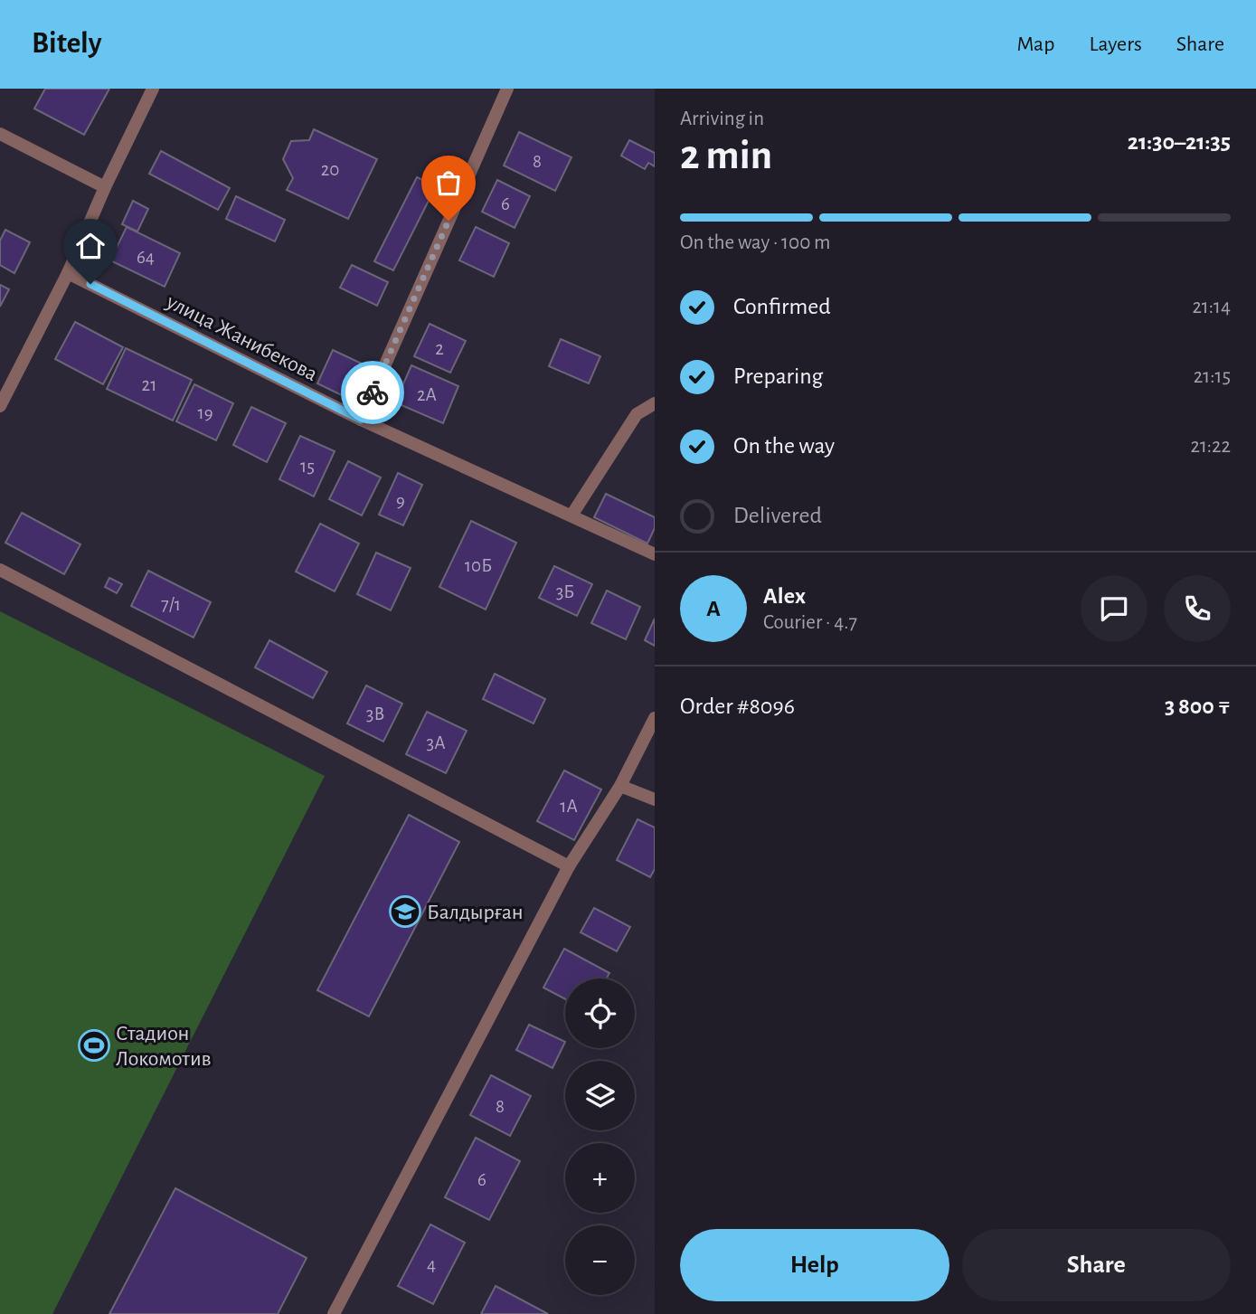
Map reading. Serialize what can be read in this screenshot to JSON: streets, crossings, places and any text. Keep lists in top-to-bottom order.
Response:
{
  "streets": {
    "street": ["улица Жанибекова"]
  },
  "places": {
    "school or university": ["Балдырған"],
    "sports": ["Стадион Локомотив"]
  },
  "house_numbers": [
    "8",
    "20",
    "6",
    "64",
    "2",
    "21",
    "2А",
    "19",
    "15",
    "9",
    "10Б",
    "3Б",
    "7/1",
    "3В",
    "3А",
    "1А",
    "8",
    "6",
    "4"
  ],
  "page": {
    "header": "Bitely",
    "nav": ["Map", "Layers", "Share"],
    "heading": ["2 min", "Arriving in", "21:30–21:35"],
    "panel": [
      "Alex",
      "Courier · 4.7",
      "Order #8096",
      "3 800 ₸"
    ],
    "bar": "On the way · 100 m",
    "list": [
      ["Confirmed", "21:14"],
      ["Preparing", "21:15"],
      ["On the way", "21:22"],
      "Delivered"
    ],
    "round": "A",
    "map_buttons": ["+", "−"],
    "buttons": ["Help", "Share"]
  }
}
